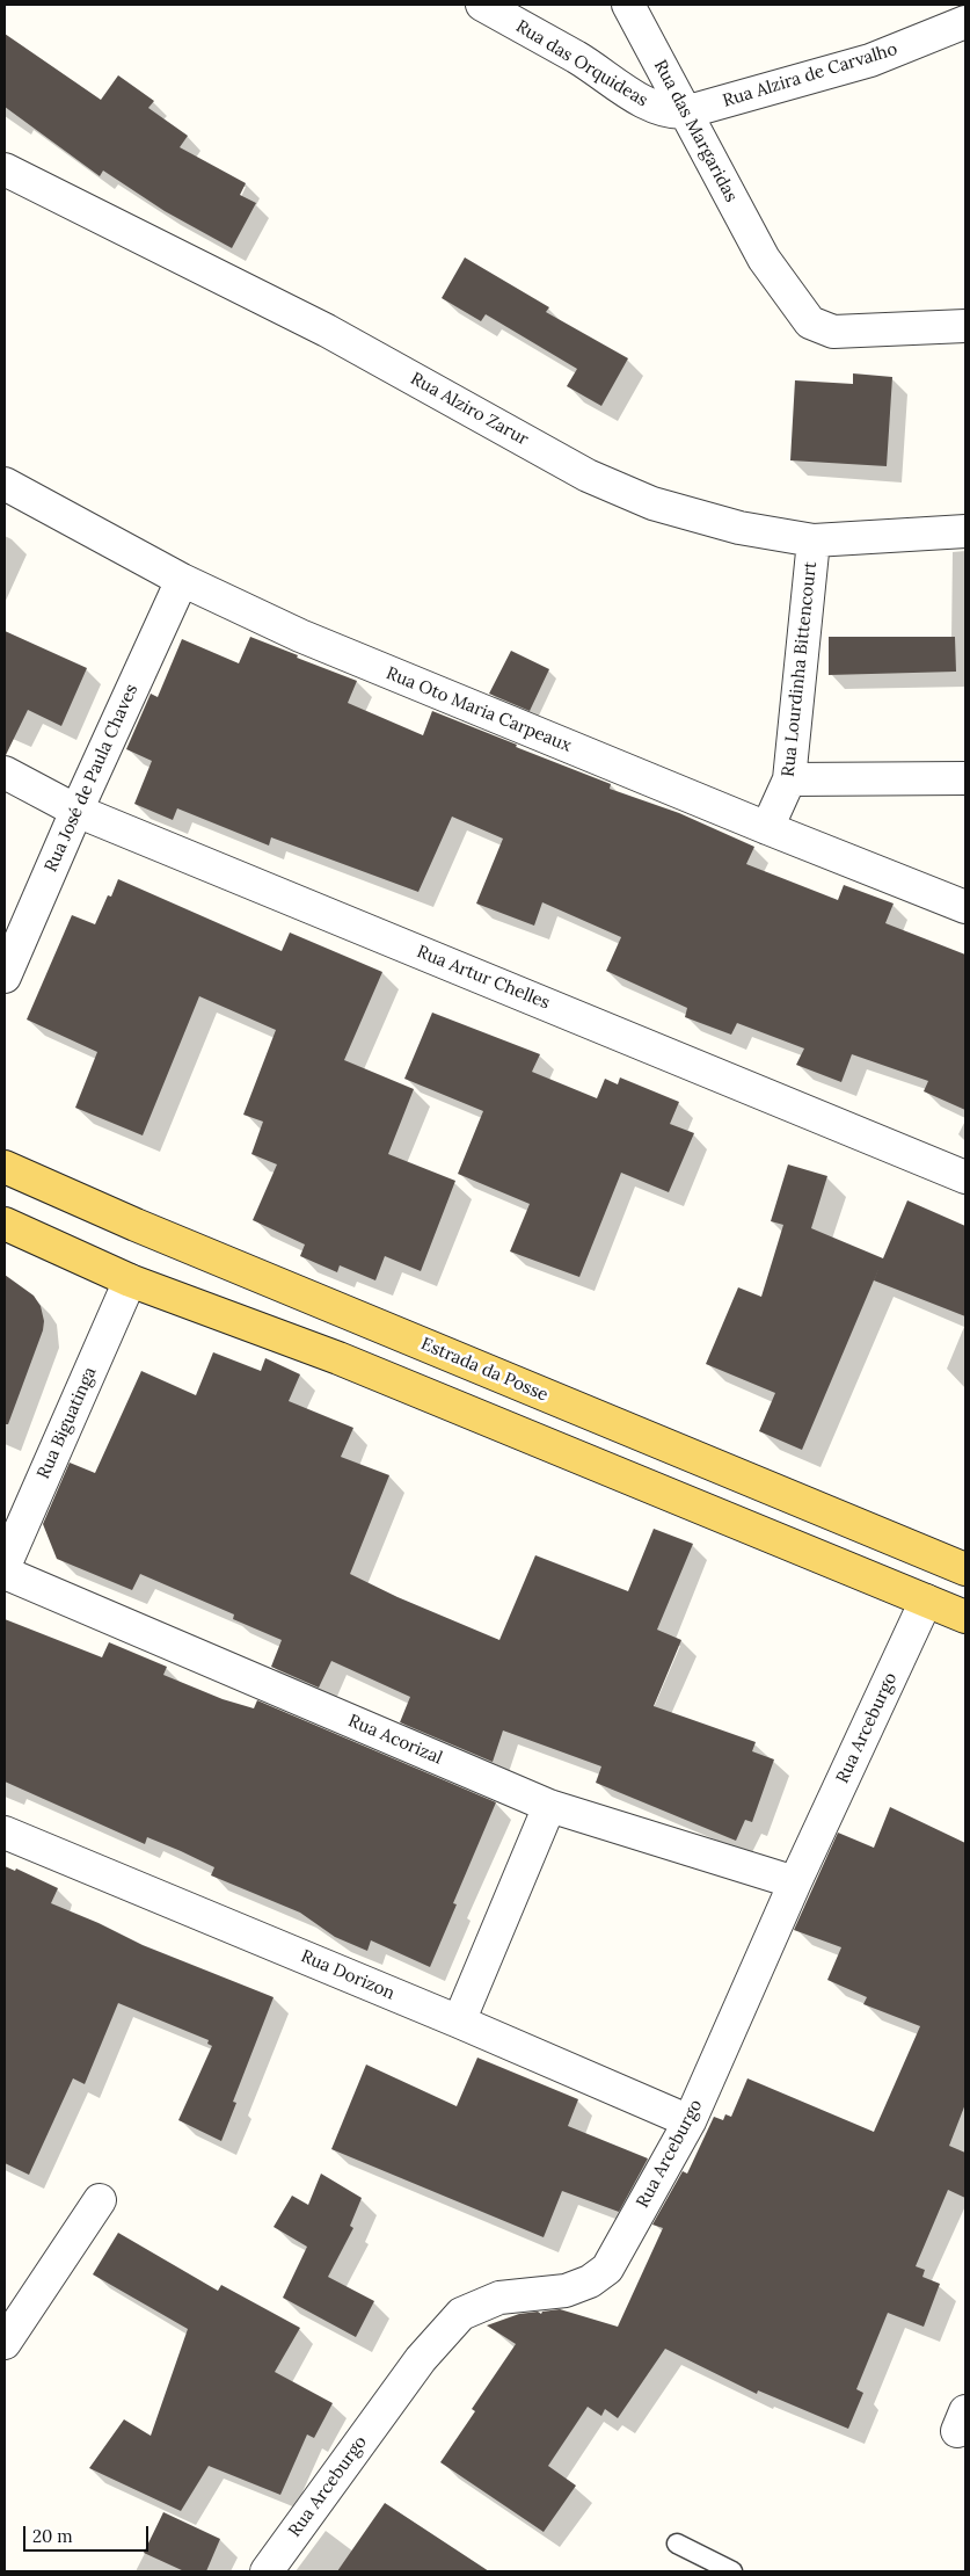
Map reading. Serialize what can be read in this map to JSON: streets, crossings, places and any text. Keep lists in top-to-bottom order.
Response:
{
  "streets": {
    "main road": ["Estrada da Posse"],
    "street": [
      "Rua das Orquideas",
      "Rua Alzira de Carvalho",
      "Rua das Margaridas",
      "Rua Alziro Zarur",
      "Rua Lourdinha Bittencourt",
      "Rua Oto Maria Carpeaux",
      "Rua José de Paula Chaves",
      "Rua Artur Chelles",
      "Rua Biguatinga",
      "Rua Arceburgo",
      "Rua Acorizal",
      "Rua Dorizon"
    ]
  },
  "crossings": [
    ["Rua das Orquideas", "Rua Alzira de Carvalho"],
    ["Rua das Orquideas", "Rua das Margaridas"],
    ["Rua Alzira de Carvalho", "Rua das Margaridas"],
    ["Rua Alziro Zarur", "Rua Lourdinha Bittencourt"],
    ["Rua Lourdinha Bittencourt", "Rua Oto Maria Carpeaux"],
    ["Rua Oto Maria Carpeaux", "Rua José de Paula Chaves"],
    ["Rua José de Paula Chaves", "Rua Artur Chelles"],
    ["Rua Arceburgo", "Rua Acorizal"],
    ["Rua Arceburgo", "Rua Dorizon"]
  ],
  "scale_bar": "20 m"
}
